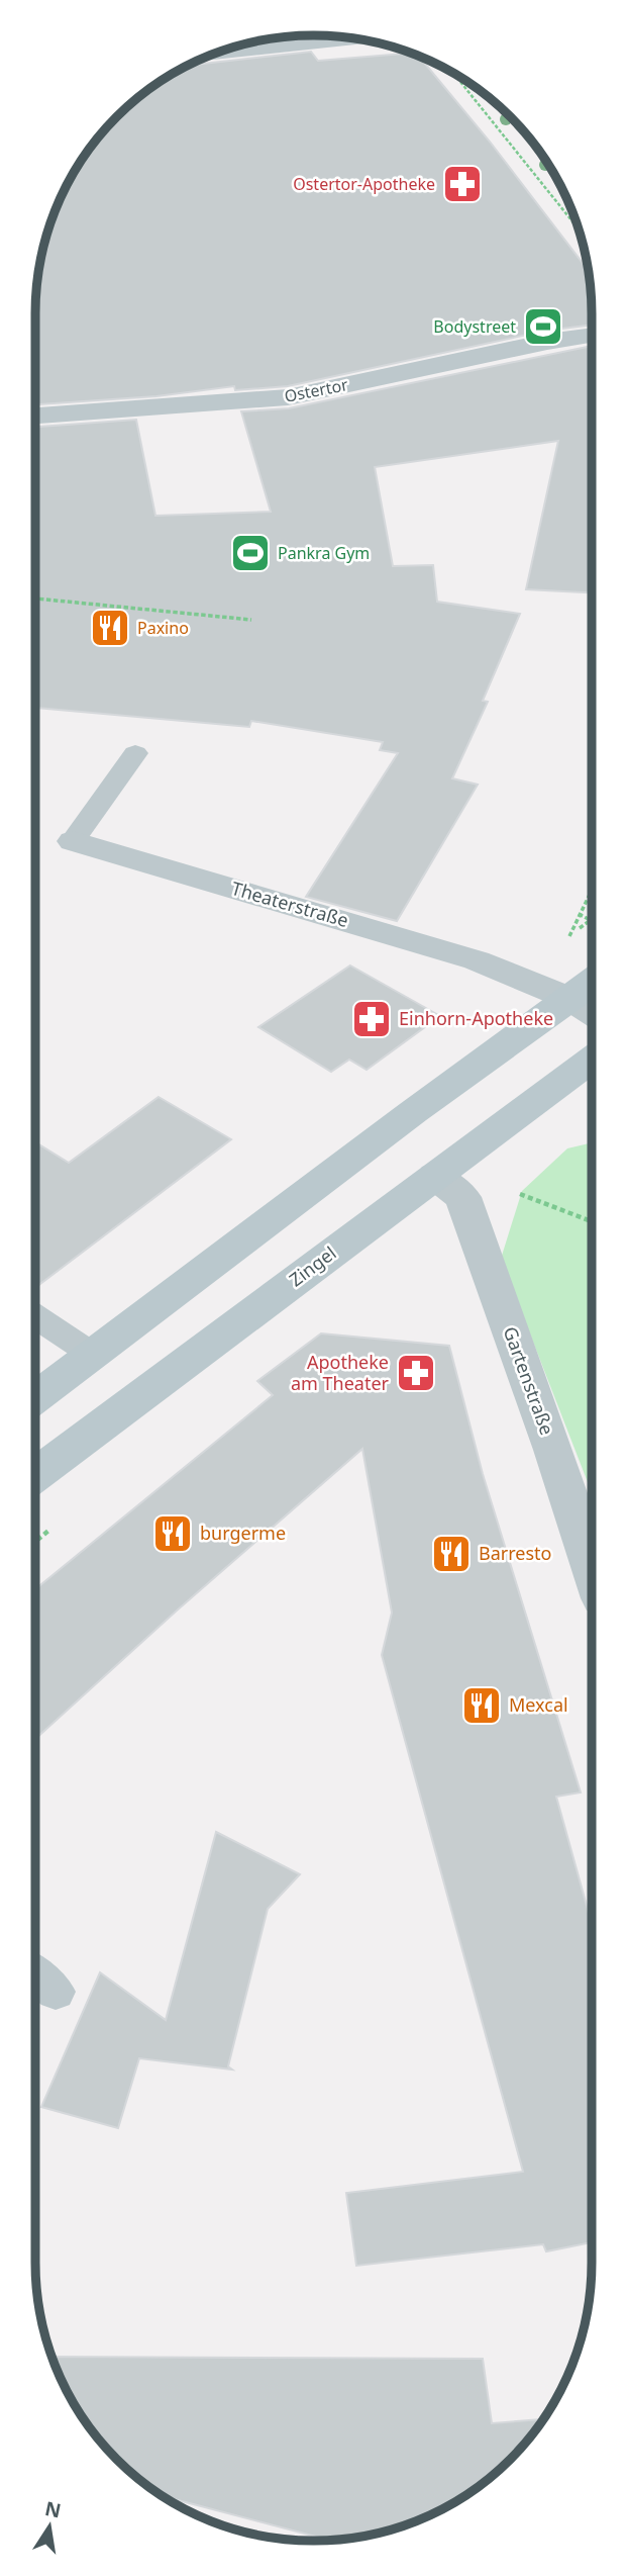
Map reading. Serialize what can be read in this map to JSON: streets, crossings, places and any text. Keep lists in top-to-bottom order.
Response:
{
  "streets": {
    "main road": ["Zingel"],
    "street": ["Ostertor", "Theaterstraße", "Gartenstraße"]
  },
  "crossings": [
    ["Zingel", "Gartenstraße"]
  ],
  "places": {
    "pharmacy": ["Ostertor-Apotheke", "Einhorn-Apotheke", "Apotheke am Theater"],
    "sports": ["Bodystreet", "Pankra Gym"],
    "restaurant": [
      "Paxino",
      "burgerme",
      "Barresto",
      "Mexcal"
    ]
  },
  "north": "top"
}
